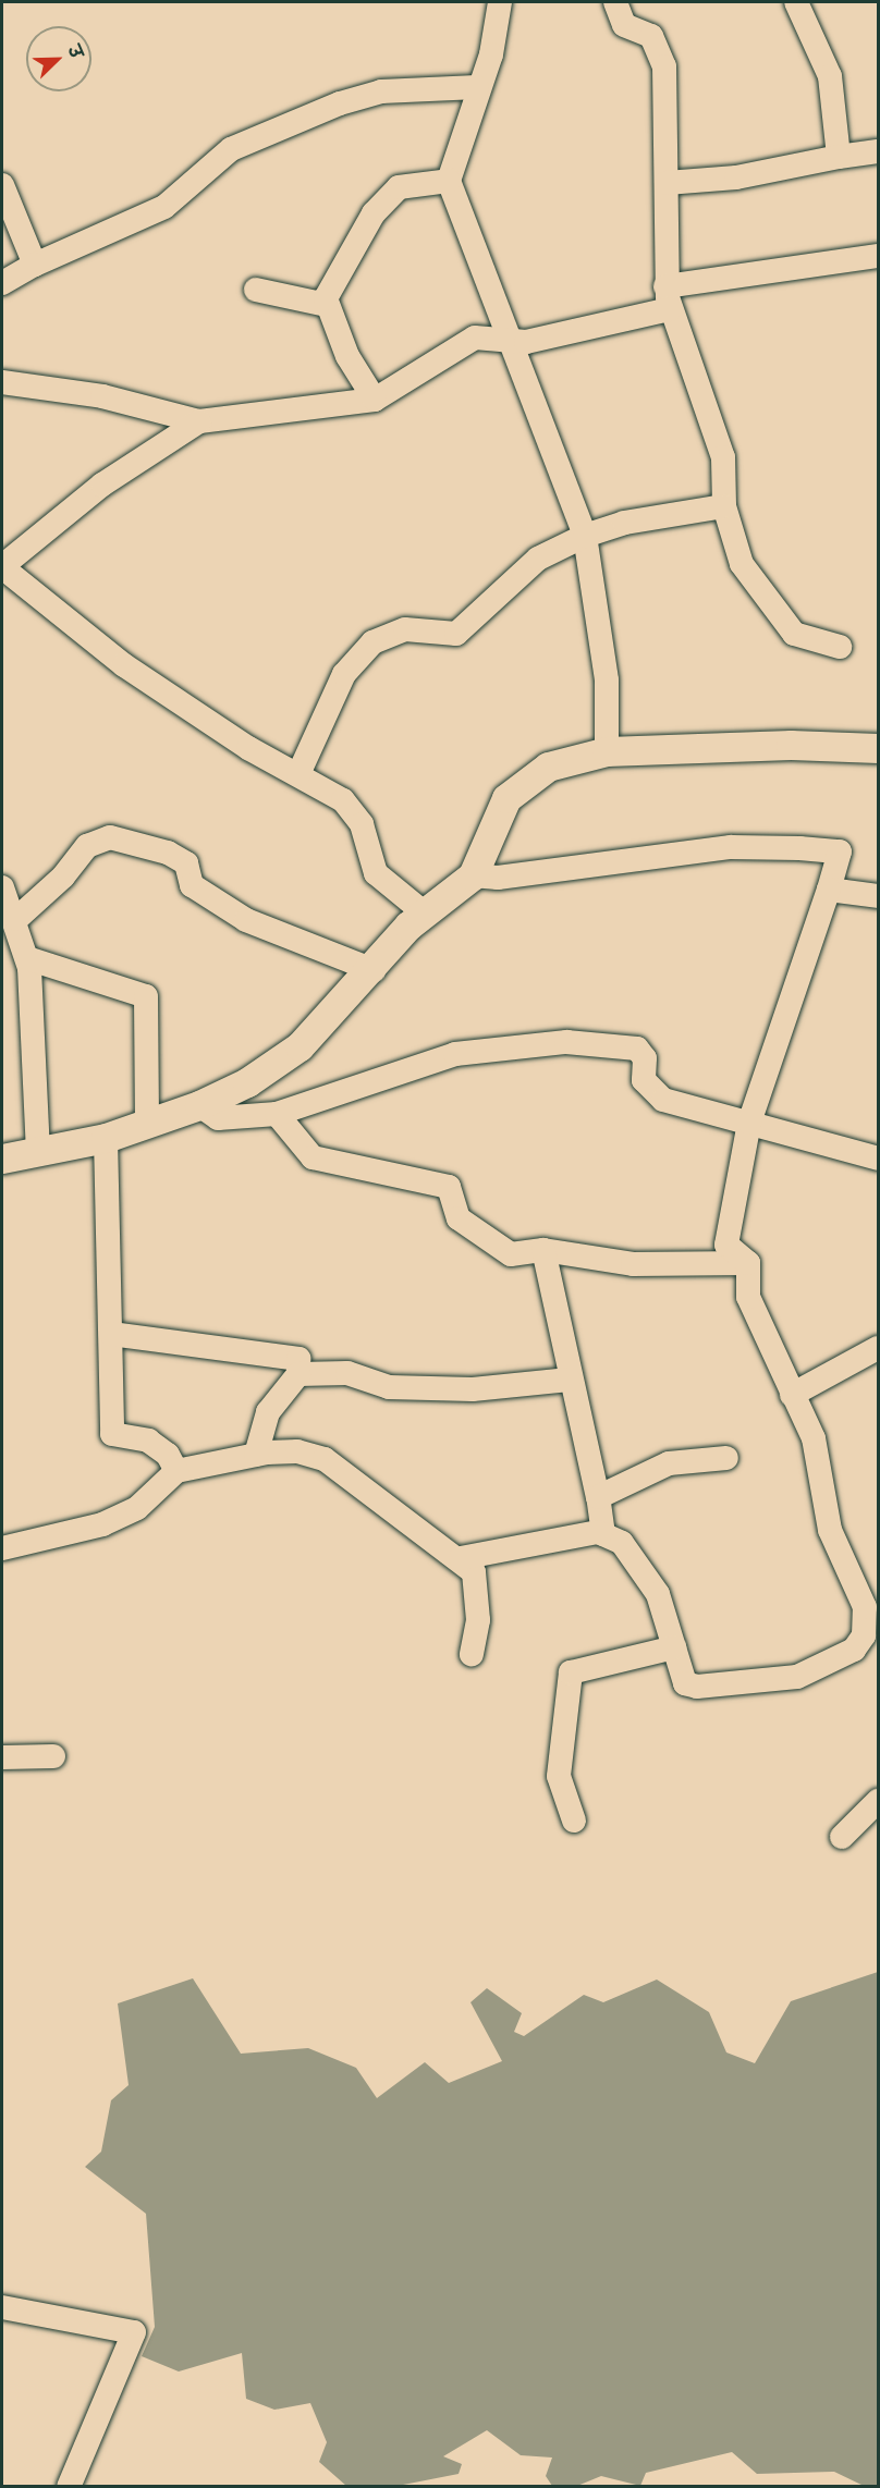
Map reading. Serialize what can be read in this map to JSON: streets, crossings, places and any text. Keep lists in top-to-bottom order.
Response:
{
  "north": "top right"
}
